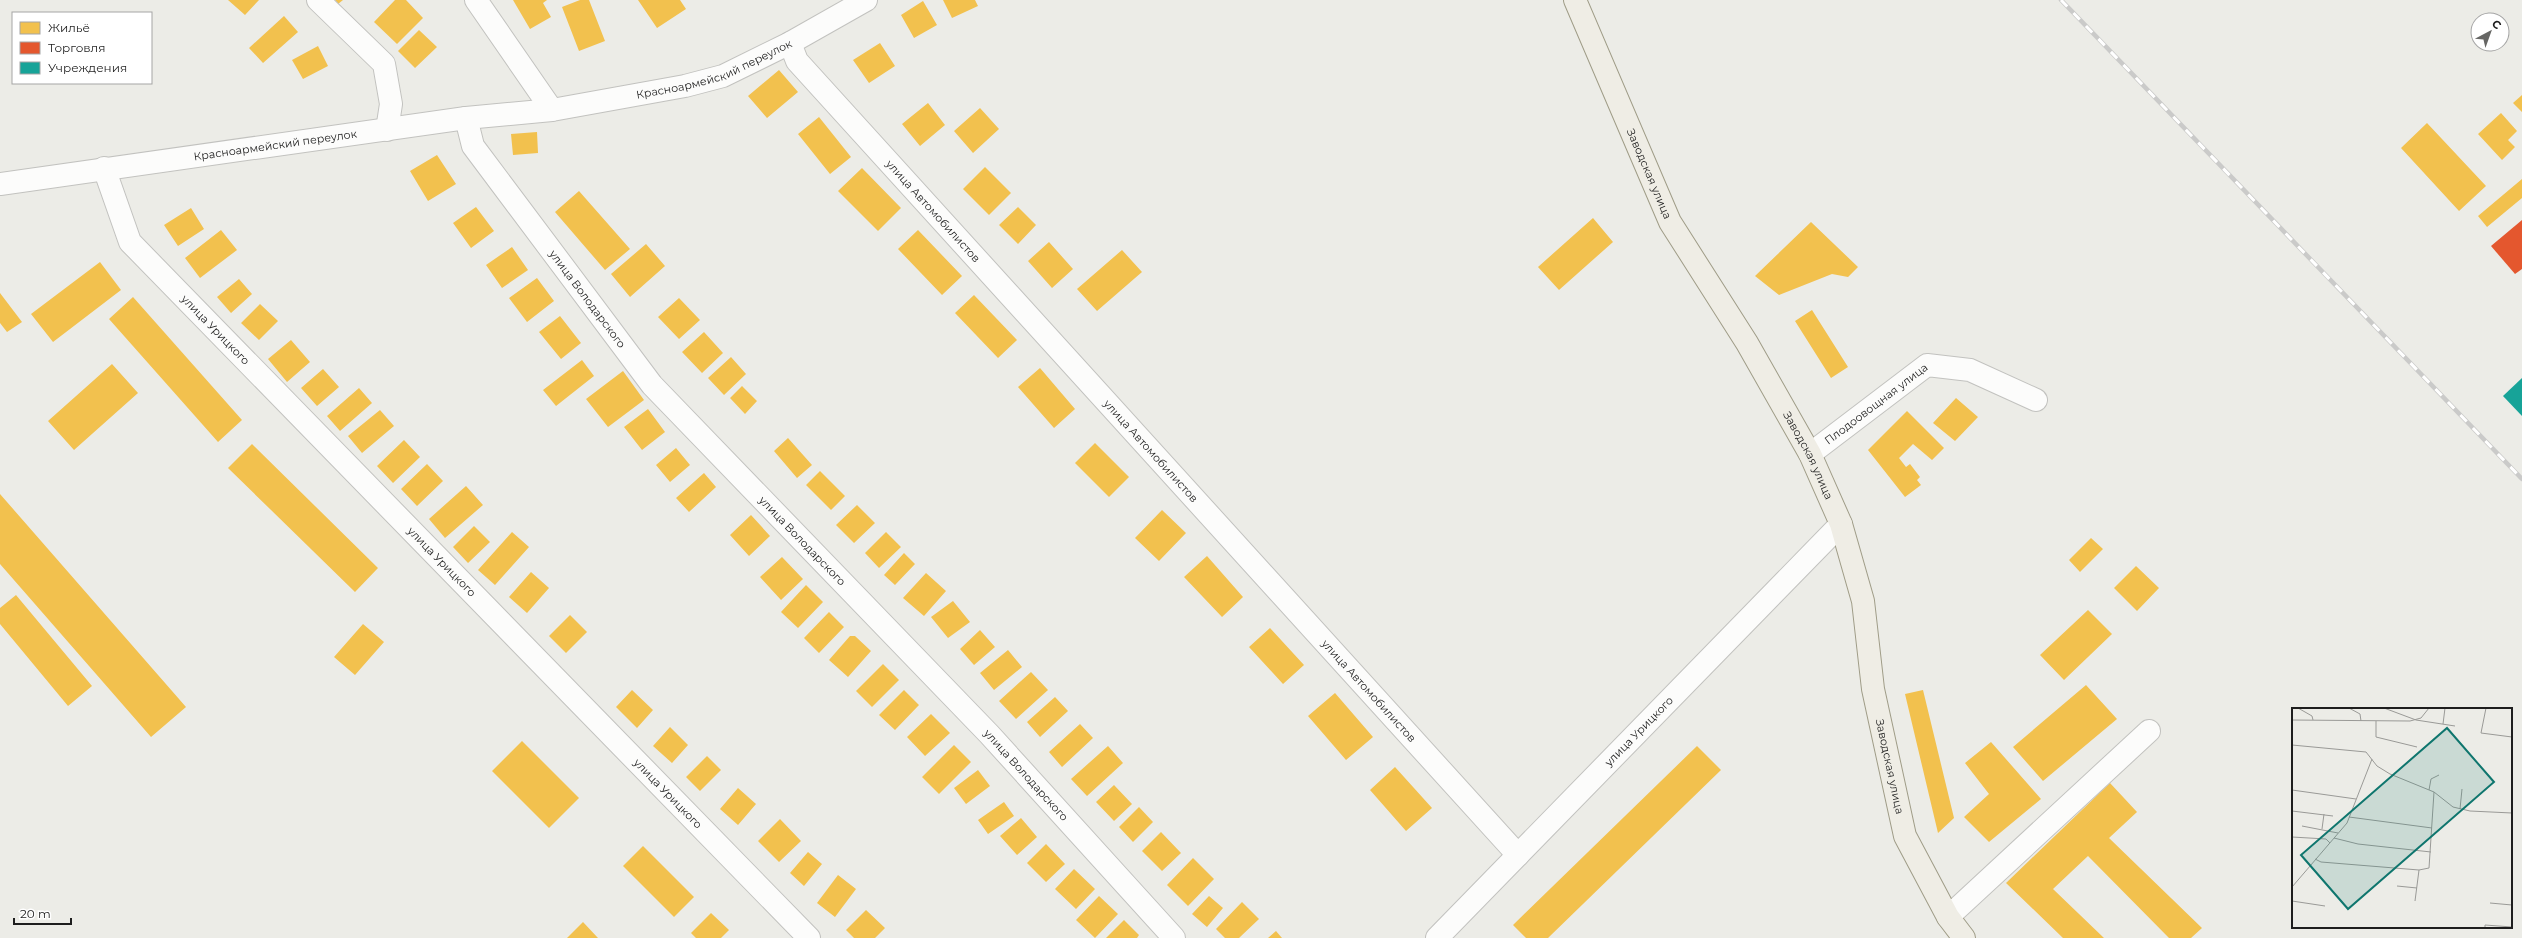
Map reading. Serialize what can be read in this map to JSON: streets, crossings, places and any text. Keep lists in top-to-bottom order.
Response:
{
  "streets": {
    "main road": ["Заводская улица"],
    "street": [
      "Красноармейский переулок",
      "улица Автомобилистов",
      "улица Володарского",
      "улица Урицкого",
      "Плодоовощная улица"
    ]
  },
  "crossings": [
    ["Красноармейский переулок", "улица Автомобилистов"],
    ["Красноармейский переулок", "улица Володарского"],
    ["Красноармейский переулок", "улица Урицкого"],
    ["Заводская улица", "улица Урицкого"],
    ["Заводская улица", "Плодоовощная улица"],
    ["улица Автомобилистов", "улица Урицкого"]
  ],
  "legend": ["Жильё", "Торговля", "Учреждения"],
  "scale_bar": "20 m",
  "north": "top right"
}
